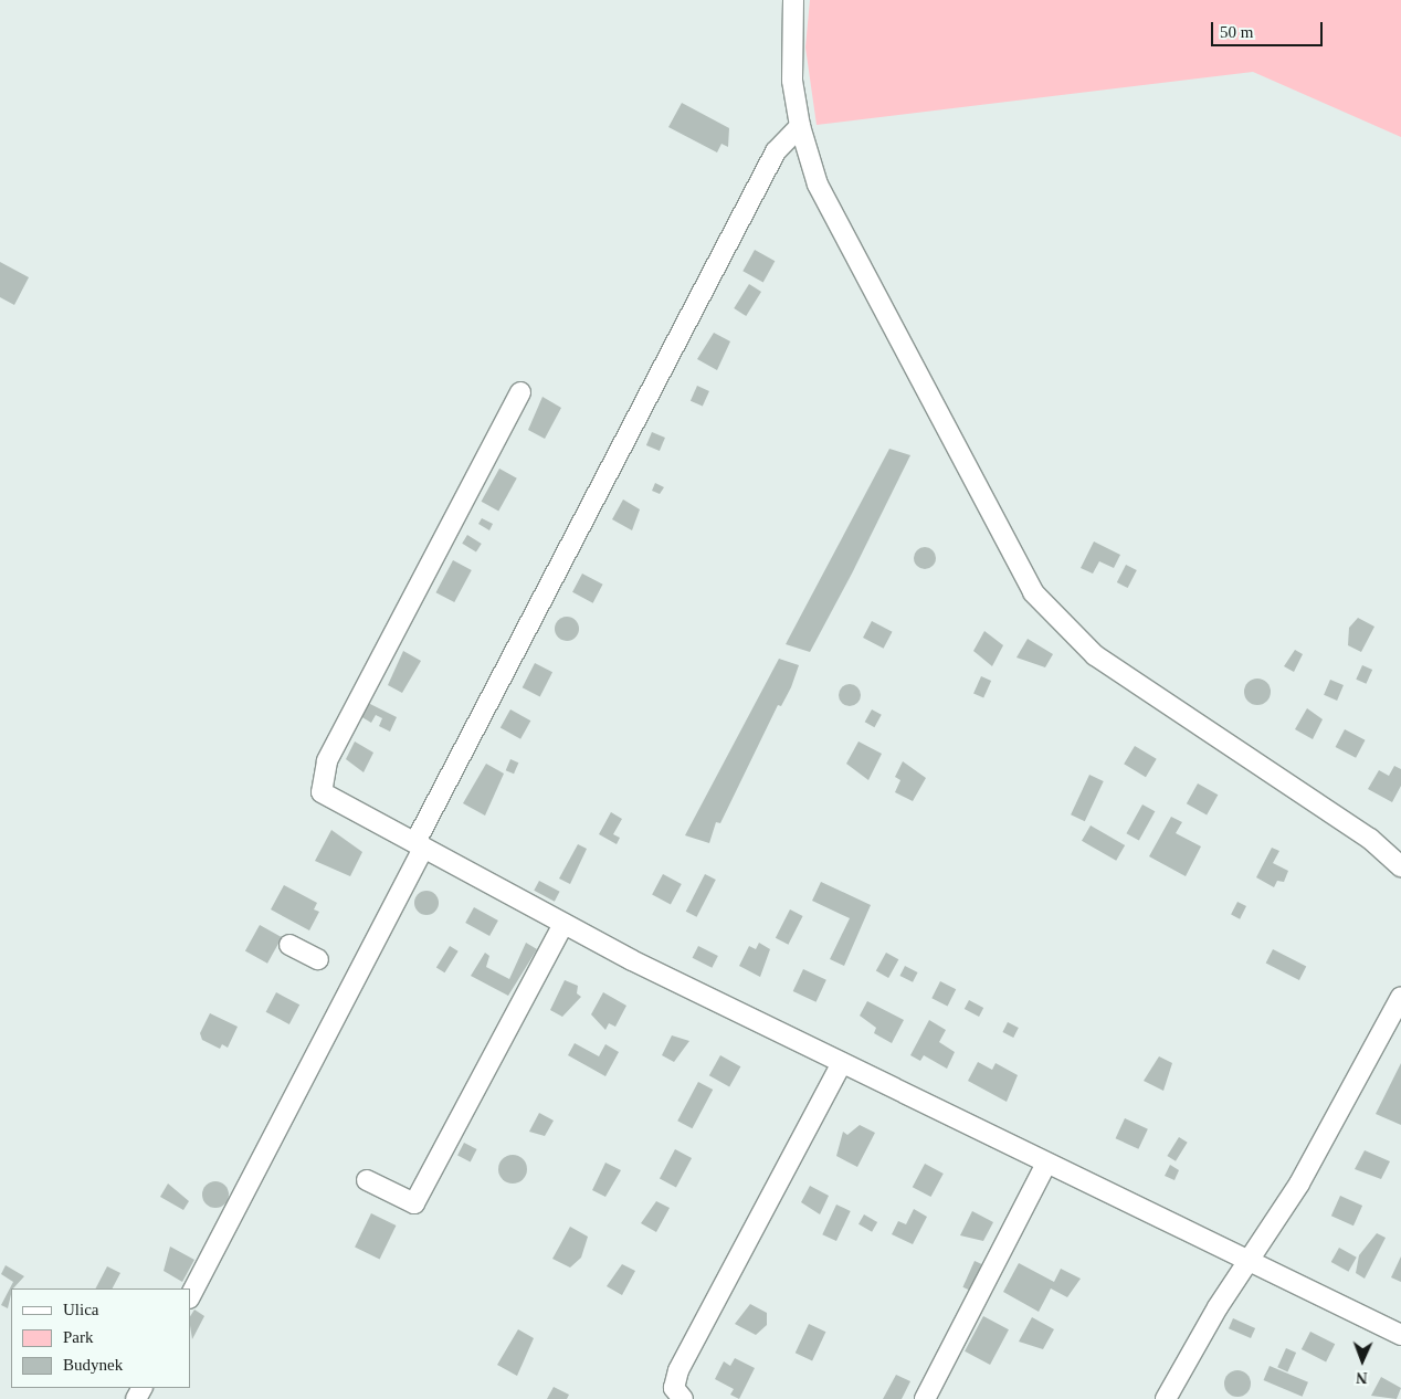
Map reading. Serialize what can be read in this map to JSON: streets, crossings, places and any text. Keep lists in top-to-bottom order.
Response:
{
  "legend": ["Ulica", "Park", "Budynek"],
  "scale_bar": "50 m",
  "north": "bottom"
}
